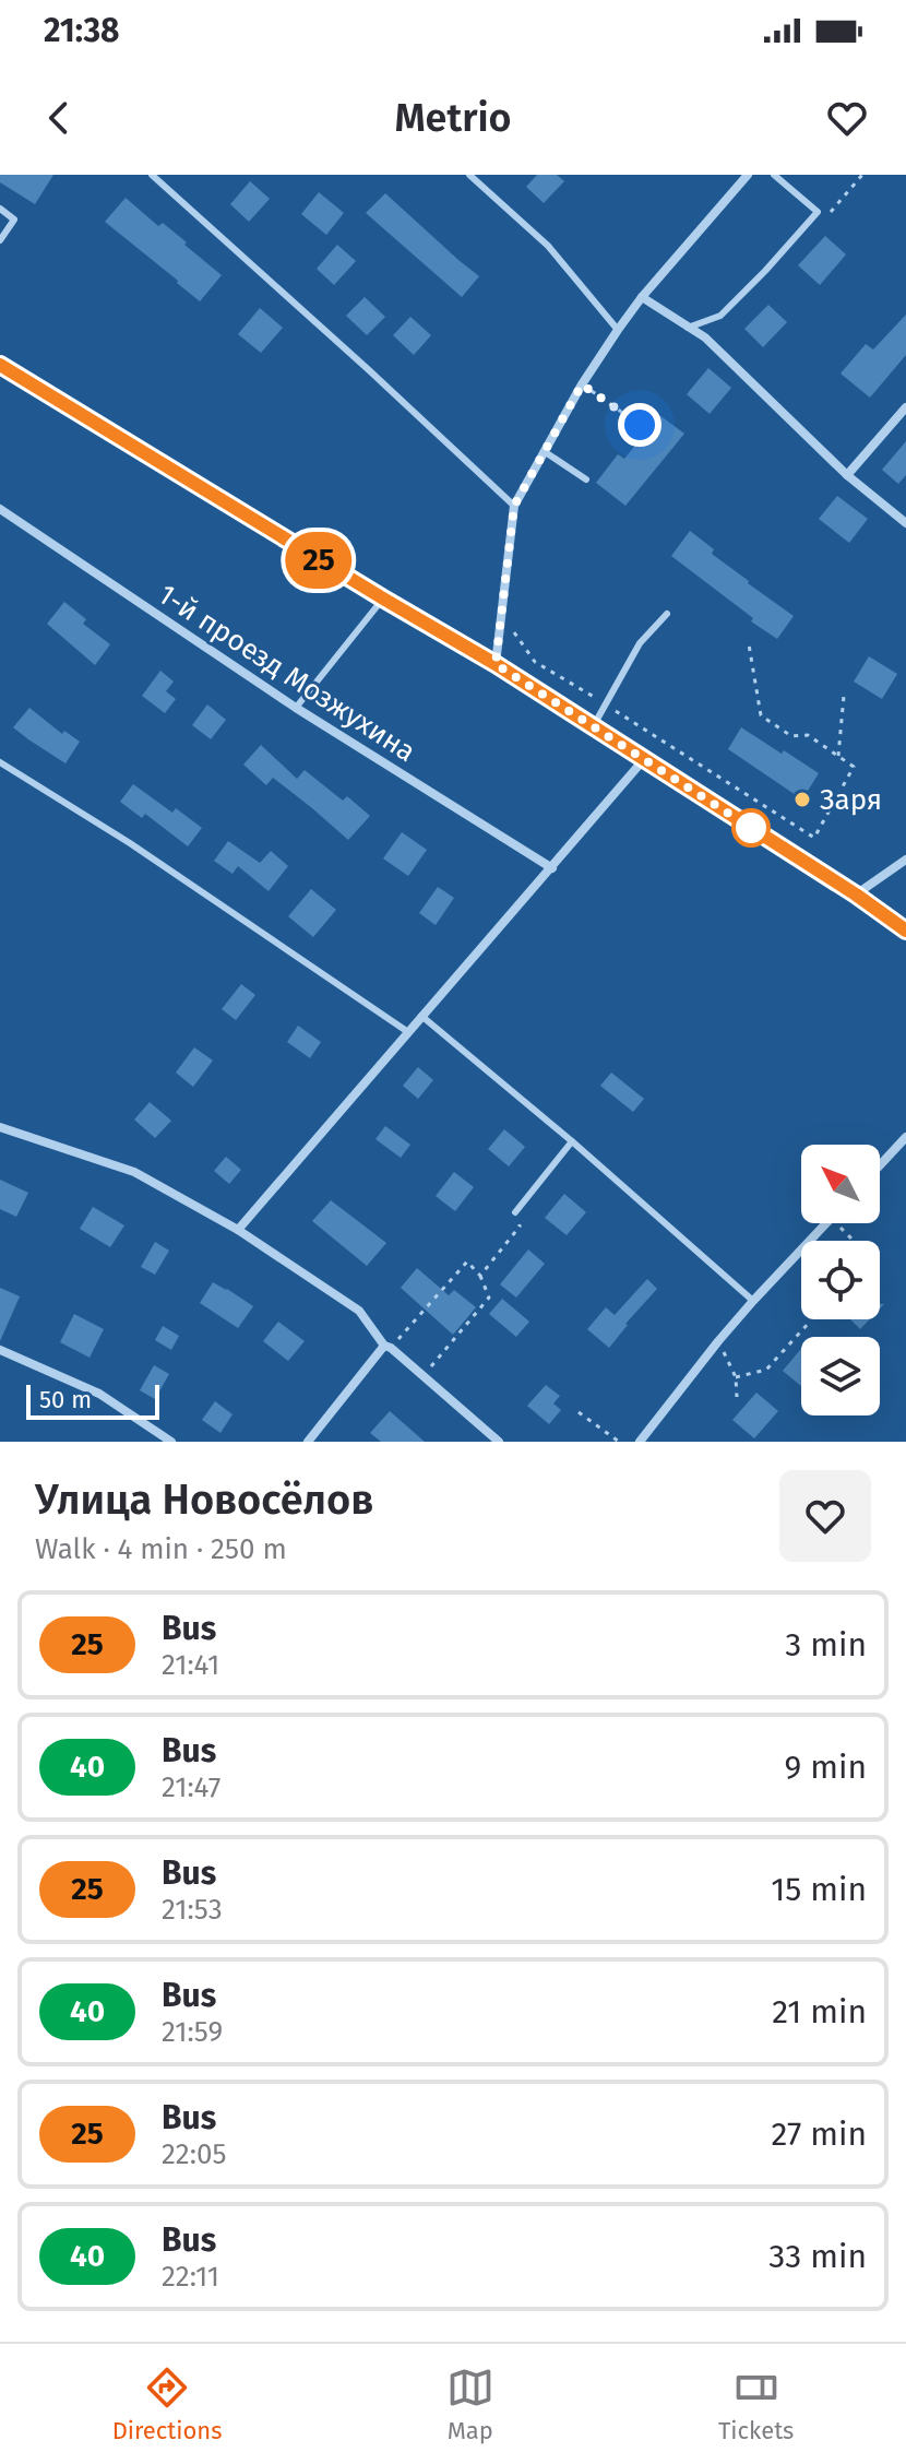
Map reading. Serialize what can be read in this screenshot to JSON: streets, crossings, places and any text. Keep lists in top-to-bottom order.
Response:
{
  "streets": {
    "street": ["1-й проезд Мозжухина"]
  },
  "places": ["Заря"],
  "lines": ["bus line 25"],
  "scale_bar": "50 m",
  "north": "top left",
  "page": {
    "status": "21:38",
    "header": "Metrio",
    "on_map": "25",
    "scale": "50 m",
    "heading": ["Улица Новосёлов", "Walk · 4 min · 250 m"],
    "list": [
      {
        "mark": "25",
        "name": "Bus",
        "note": "21:41",
        "value": "3 min"
      },
      {
        "mark": "40",
        "name": "Bus",
        "note": "21:47",
        "value": "9 min"
      },
      {
        "mark": "25",
        "name": "Bus",
        "note": "21:53",
        "value": "15 min"
      },
      {
        "mark": "40",
        "name": "Bus",
        "note": "21:59",
        "value": "21 min"
      },
      {
        "mark": "25",
        "name": "Bus",
        "note": "22:05",
        "value": "27 min"
      },
      {
        "mark": "40",
        "name": "Bus",
        "note": "22:11",
        "value": "33 min"
      }
    ],
    "tabs": ["Directions", "Map", "Tickets"]
  }
}
